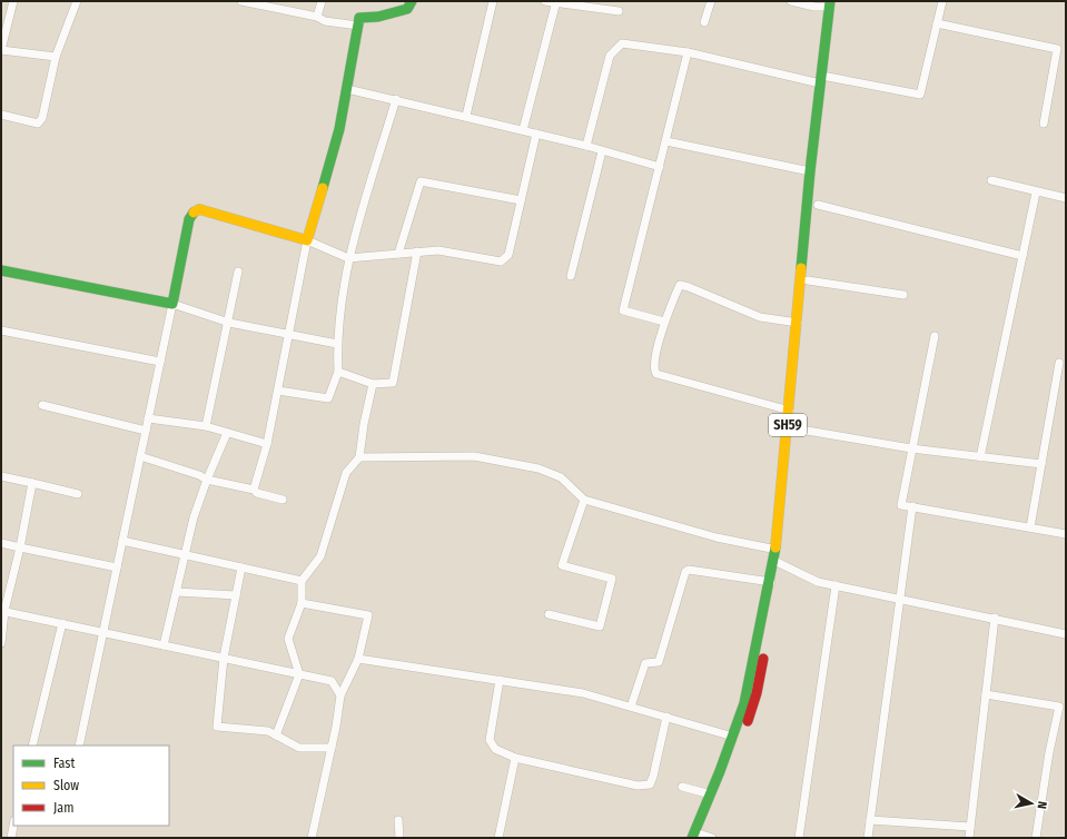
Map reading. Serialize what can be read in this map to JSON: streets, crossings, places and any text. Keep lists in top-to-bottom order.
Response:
{
  "streets": {
    "main road": ["SH59"]
  },
  "legend": ["Fast", "Slow", "Jam"],
  "north": "right"
}
